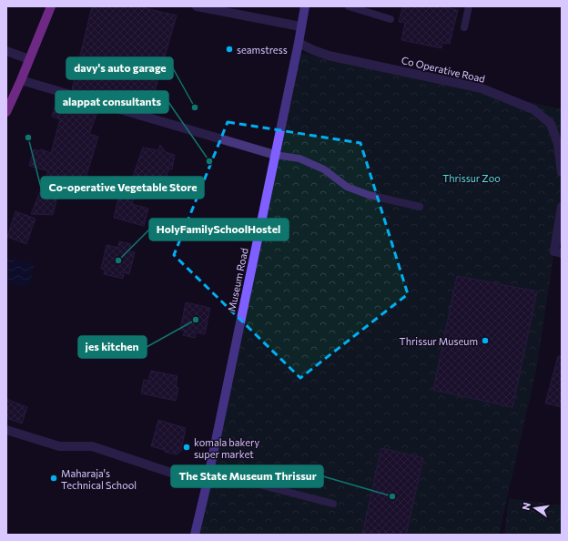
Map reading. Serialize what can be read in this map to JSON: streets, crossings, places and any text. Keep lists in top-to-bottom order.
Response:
{
  "streets": {
    "main road": ["Museum Road"],
    "street": ["Co Operative Road"]
  },
  "crossings": [
    ["Co Operative Road", "Museum Road"]
  ],
  "parks": ["Thrissur Zoo"],
  "places": [
    "seamstress",
    "davy's auto garage",
    "Co-operative Vegetable Store",
    "alappat consultants",
    "HolyFamilySchoolHostel",
    "jes kitchen",
    "Thrissur Museum",
    "komala bakery super market",
    "Maharaja's Technical School",
    "The State Museum Thrissur"
  ],
  "north": "left"
}
